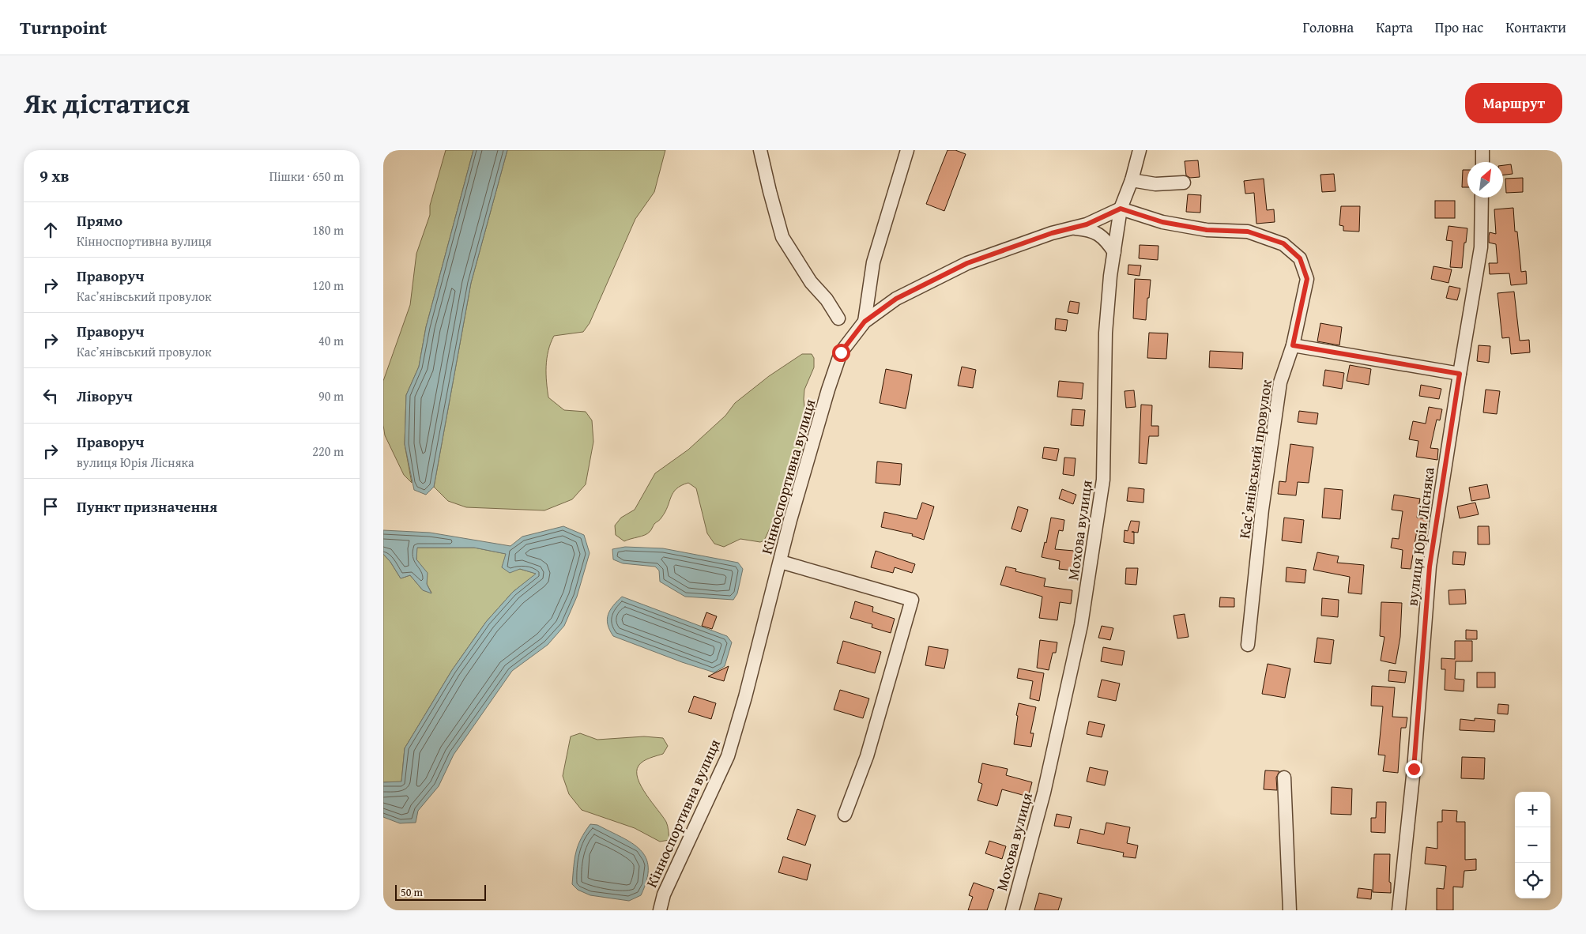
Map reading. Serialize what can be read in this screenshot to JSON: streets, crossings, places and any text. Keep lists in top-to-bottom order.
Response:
{
  "streets": {
    "street": [
      "Касʼянівський провулок",
      "Кінноспортивна вулиця",
      "Мохова вулиця",
      "вулиця Юрія Лісняка"
    ]
  },
  "crossings": [
    ["Касʼянівський провулок", "Кінноспортивна вулиця"],
    ["Касʼянівський провулок", "Мохова вулиця"],
    ["Кінноспортивна вулиця", "Мохова вулиця"]
  ],
  "scale_bar": "50 m",
  "north": "top right",
  "page": {
    "header": "Turnpoint",
    "nav": [
      "Головна",
      "Карта",
      "Про нас",
      "Контакти"
    ],
    "title": "Як дістатися",
    "buttons": "Маршрут",
    "heading": ["9 хв", "Пішки · 650 m"],
    "list": [
      ["Прямо", "Кінноспортивна вулиця", "180 m"],
      ["Праворуч", "Касʼянівський провулок", "120 m"],
      ["Праворуч", "Касʼянівський провулок", "40 m"],
      ["Ліворуч", "90 m"],
      ["Праворуч", "вулиця Юрія Лісняка", "220 m"],
      "Пункт призначення"
    ],
    "map_buttons": ["+", "−"],
    "scale": "50 m"
  }
}
